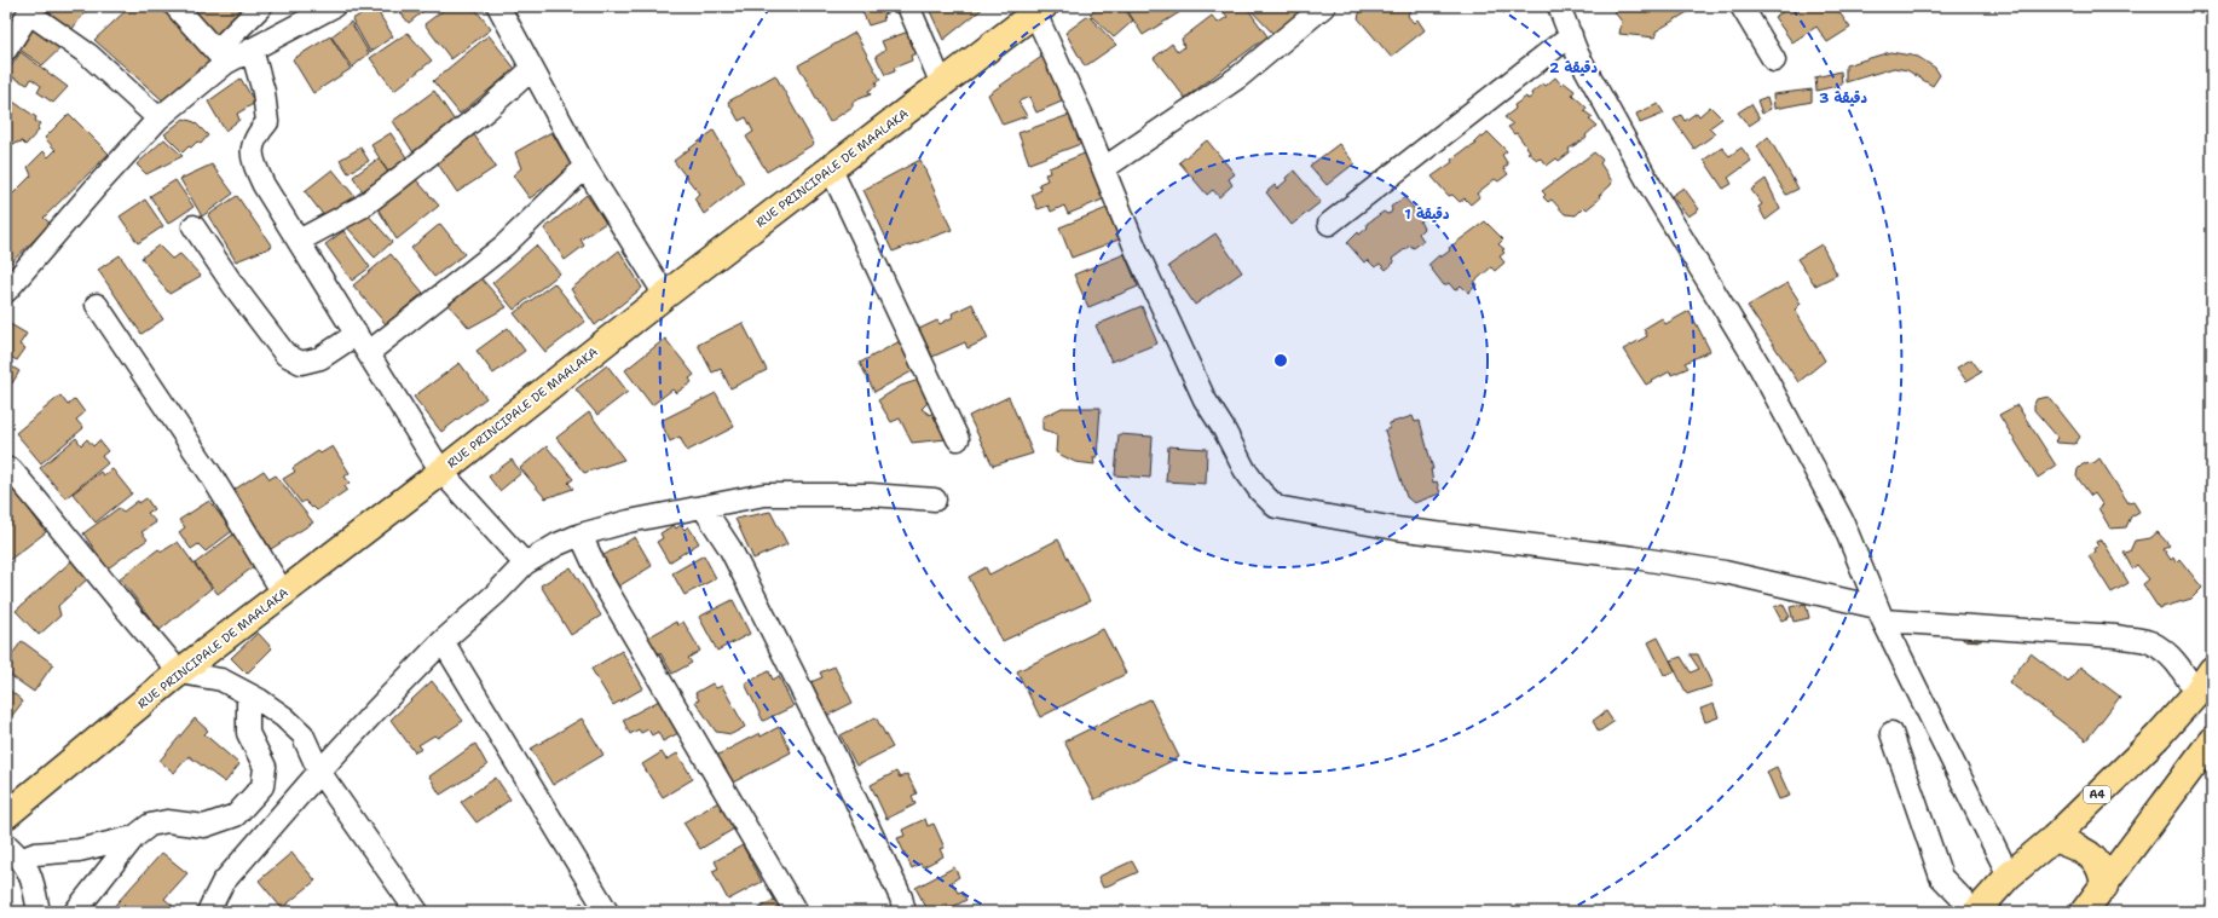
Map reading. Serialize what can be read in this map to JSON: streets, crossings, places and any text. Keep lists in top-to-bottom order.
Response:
{
  "streets": {
    "main road": ["RUE PRINCIPALE DE MAALAKA", "A4"]
  },
  "rings": ["2 دقيقة", "3 دقيقة", "1 دقيقة"]
}
